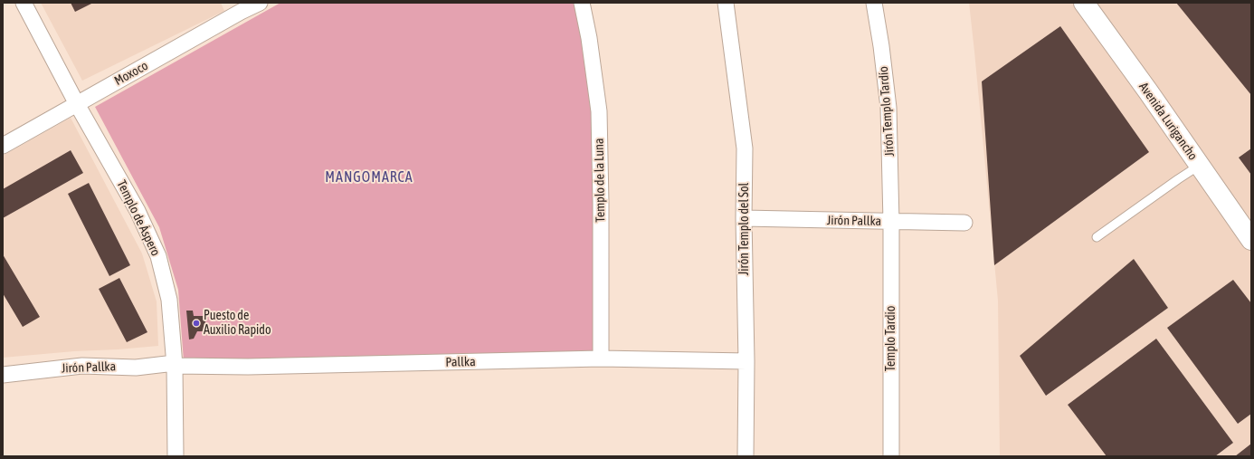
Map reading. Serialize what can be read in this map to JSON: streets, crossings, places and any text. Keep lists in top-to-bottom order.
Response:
{
  "streets": {
    "main road": ["Avenida Lurigancho"],
    "street": [
      "Moxoco",
      "Jirón Templo Tardío",
      "Templo de la Luna",
      "Templo de Áspero",
      "Jirón Pallka",
      "Jirón Templo del Sol",
      "Templo Tardio",
      "Pallka"
    ]
  },
  "crossings": [
    ["Moxoco", "Templo de Áspero"],
    ["Jirón Templo Tardío", "Jirón Pallka"],
    ["Jirón Templo Tardío", "Templo Tardio"],
    ["Templo de la Luna", "Pallka"],
    ["Templo de Áspero", "Jirón Pallka"],
    ["Templo de Áspero", "Pallka"],
    ["Jirón Pallka", "Jirón Templo del Sol"],
    ["Jirón Pallka", "Templo Tardio"],
    ["Jirón Pallka", "Pallka"],
    ["Jirón Templo del Sol", "Pallka"]
  ],
  "districts": ["MANGOMARCA"],
  "places": ["Puesto de Auxilio Rapido"]
}
